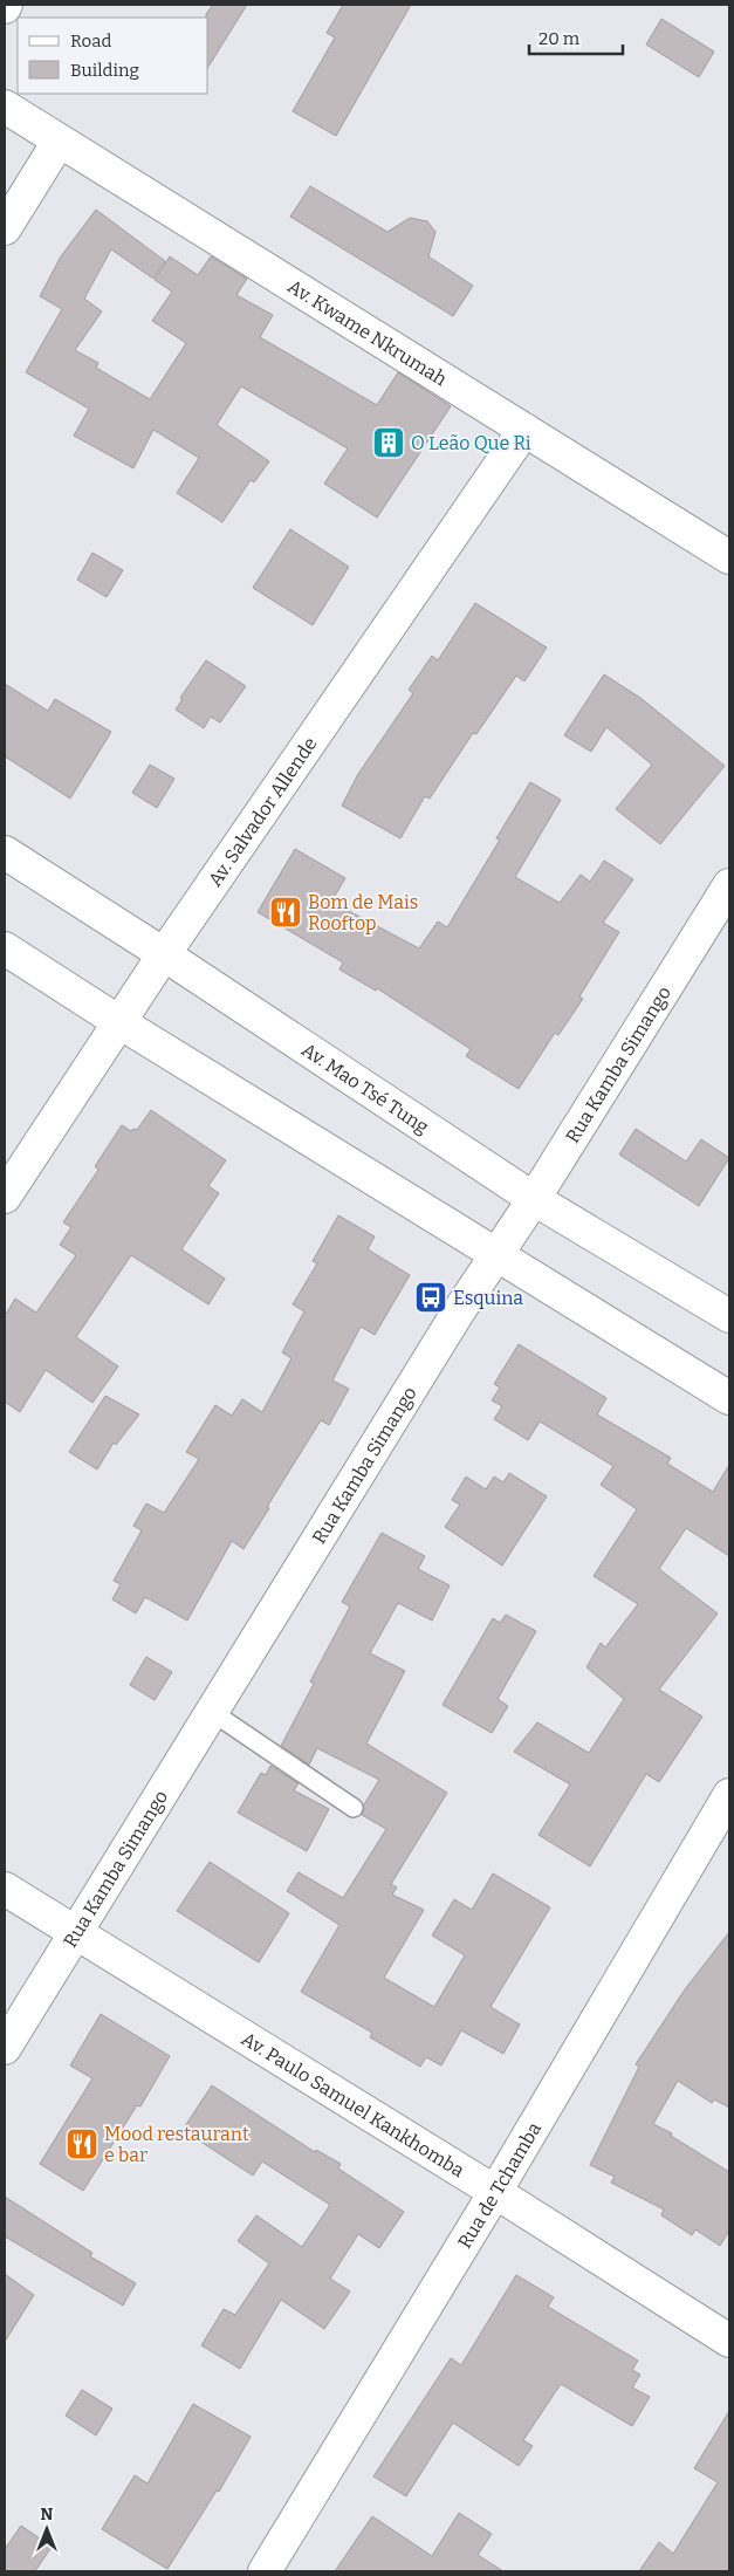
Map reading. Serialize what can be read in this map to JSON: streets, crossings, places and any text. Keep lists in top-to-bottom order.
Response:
{
  "streets": {
    "street": [
      "Av. Kwame Nkrumah",
      "Av. Salvador Allende",
      "Rua Kamba Simango",
      "Av. Mao Tsé Tung",
      "Av. Paulo Samuel Kankhomba",
      "Rua de Tchamba"
    ]
  },
  "crossings": [
    ["Av. Kwame Nkrumah", "Av. Salvador Allende"],
    ["Av. Salvador Allende", "Av. Mao Tsé Tung"],
    ["Rua Kamba Simango", "Av. Mao Tsé Tung"],
    ["Rua Kamba Simango", "Av. Paulo Samuel Kankhomba"],
    ["Av. Paulo Samuel Kankhomba", "Rua de Tchamba"]
  ],
  "places": {
    "building": ["O Leão Que Ri"],
    "restaurant": ["Bom de Mais Rooftop", "Mood restaurant e bar"],
    "bus stop": ["Esquina"]
  },
  "legend": ["Road", "Building"],
  "scale_bar": "20 m",
  "north": "top"
}
